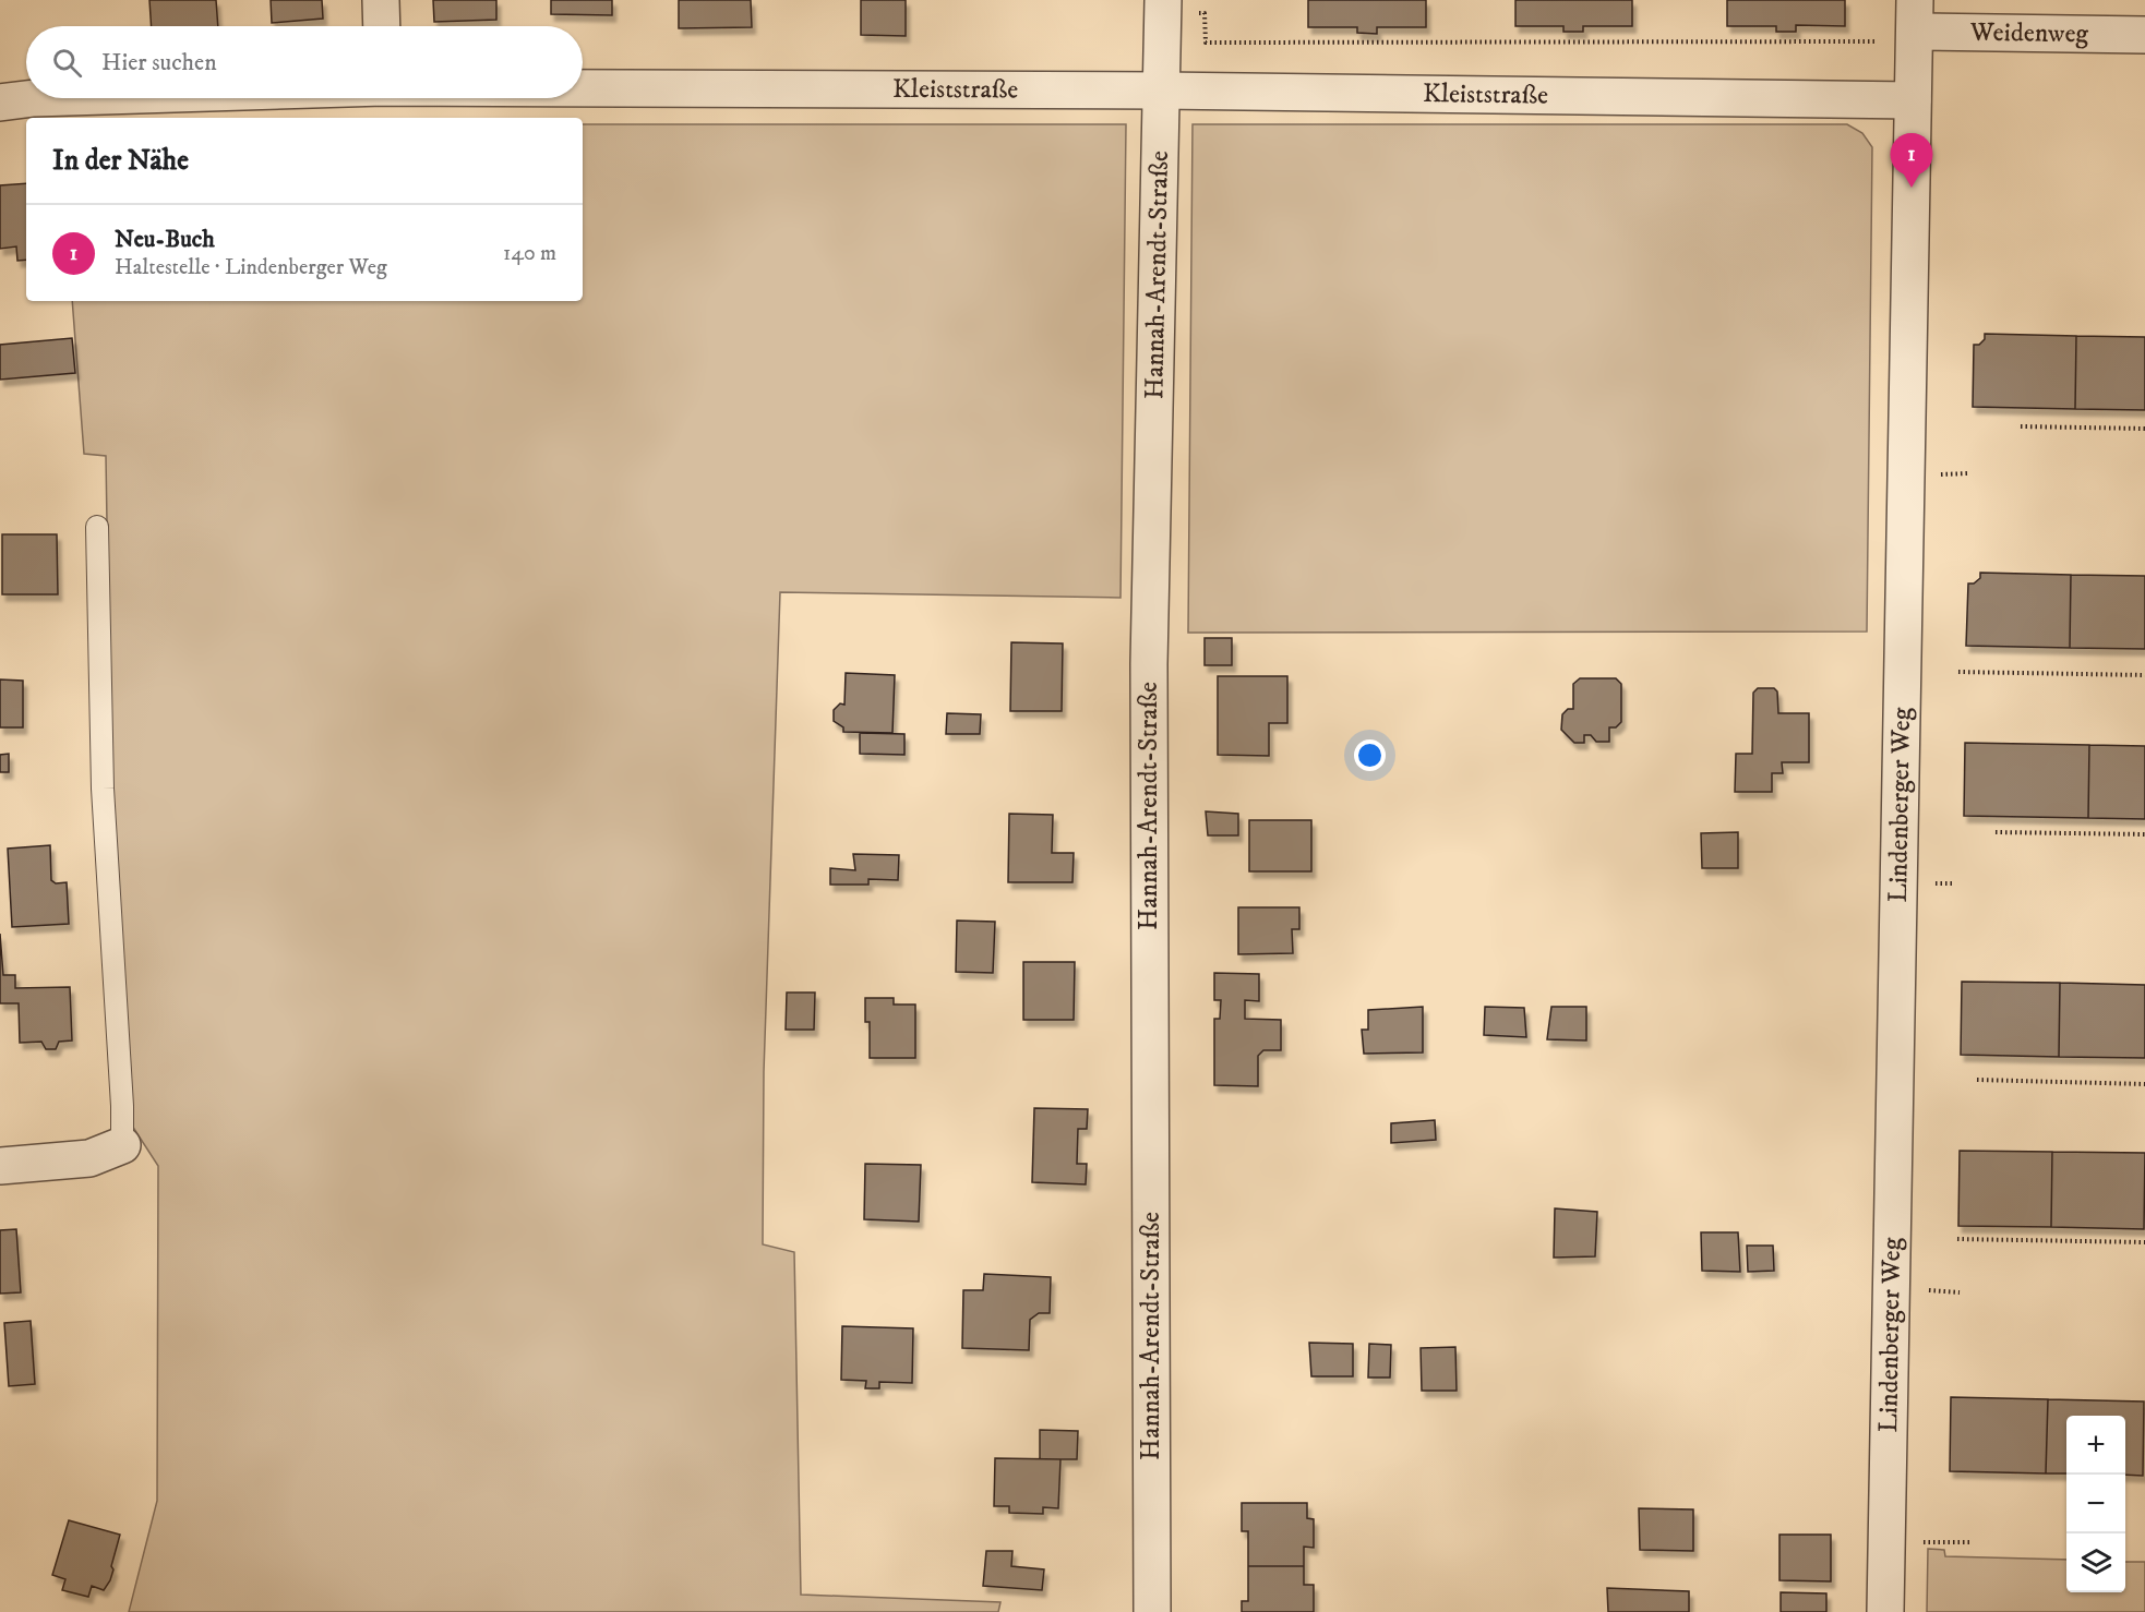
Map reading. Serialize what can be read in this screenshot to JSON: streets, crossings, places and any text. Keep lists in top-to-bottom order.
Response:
{
  "streets": {
    "street": [
      "Weidenweg",
      "Kleiststraße",
      "Hannah-Arendt-Straße",
      "Lindenberger Weg"
    ]
  },
  "crossings": [
    ["Weidenweg", "Lindenberger Weg"],
    ["Kleiststraße", "Hannah-Arendt-Straße"],
    ["Kleiststraße", "Lindenberger Weg"]
  ],
  "page": {
    "search": "Hier suchen",
    "heading": "In der Nähe",
    "pins": "1",
    "list": [
      {
        "mark": "1",
        "name": "Neu-Buch",
        "note": "Haltestelle · Lindenberger Weg",
        "value": "140 m"
      }
    ],
    "map_buttons": ["+", "−"]
  }
}
